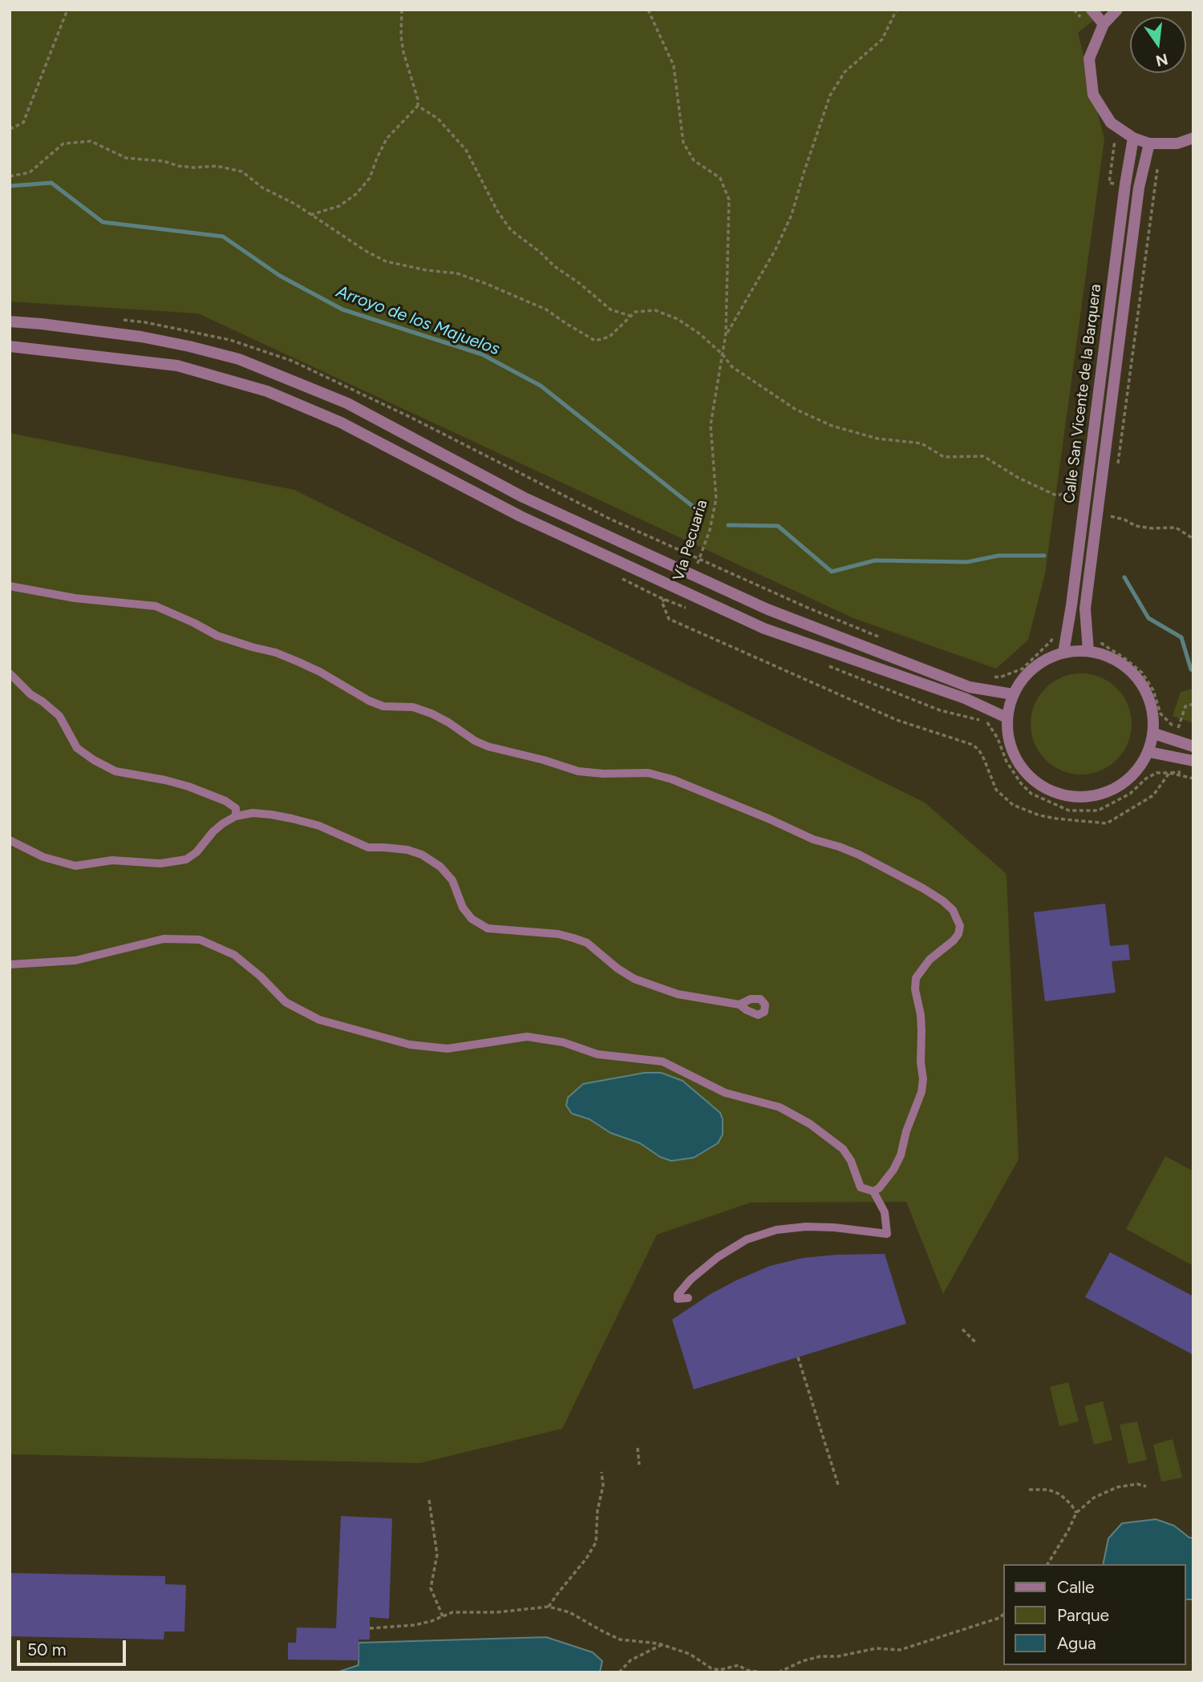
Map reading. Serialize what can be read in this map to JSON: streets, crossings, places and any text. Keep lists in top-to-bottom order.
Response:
{
  "streets": {
    "street": ["Calle San Vicente de la Barquera"],
    "path": ["Vía Pecuaria"]
  },
  "water": ["Arroyo de los Majuelos"],
  "legend": ["Calle", "Parque", "Agua"],
  "scale_bar": "50 m",
  "north": "bottom"
}
